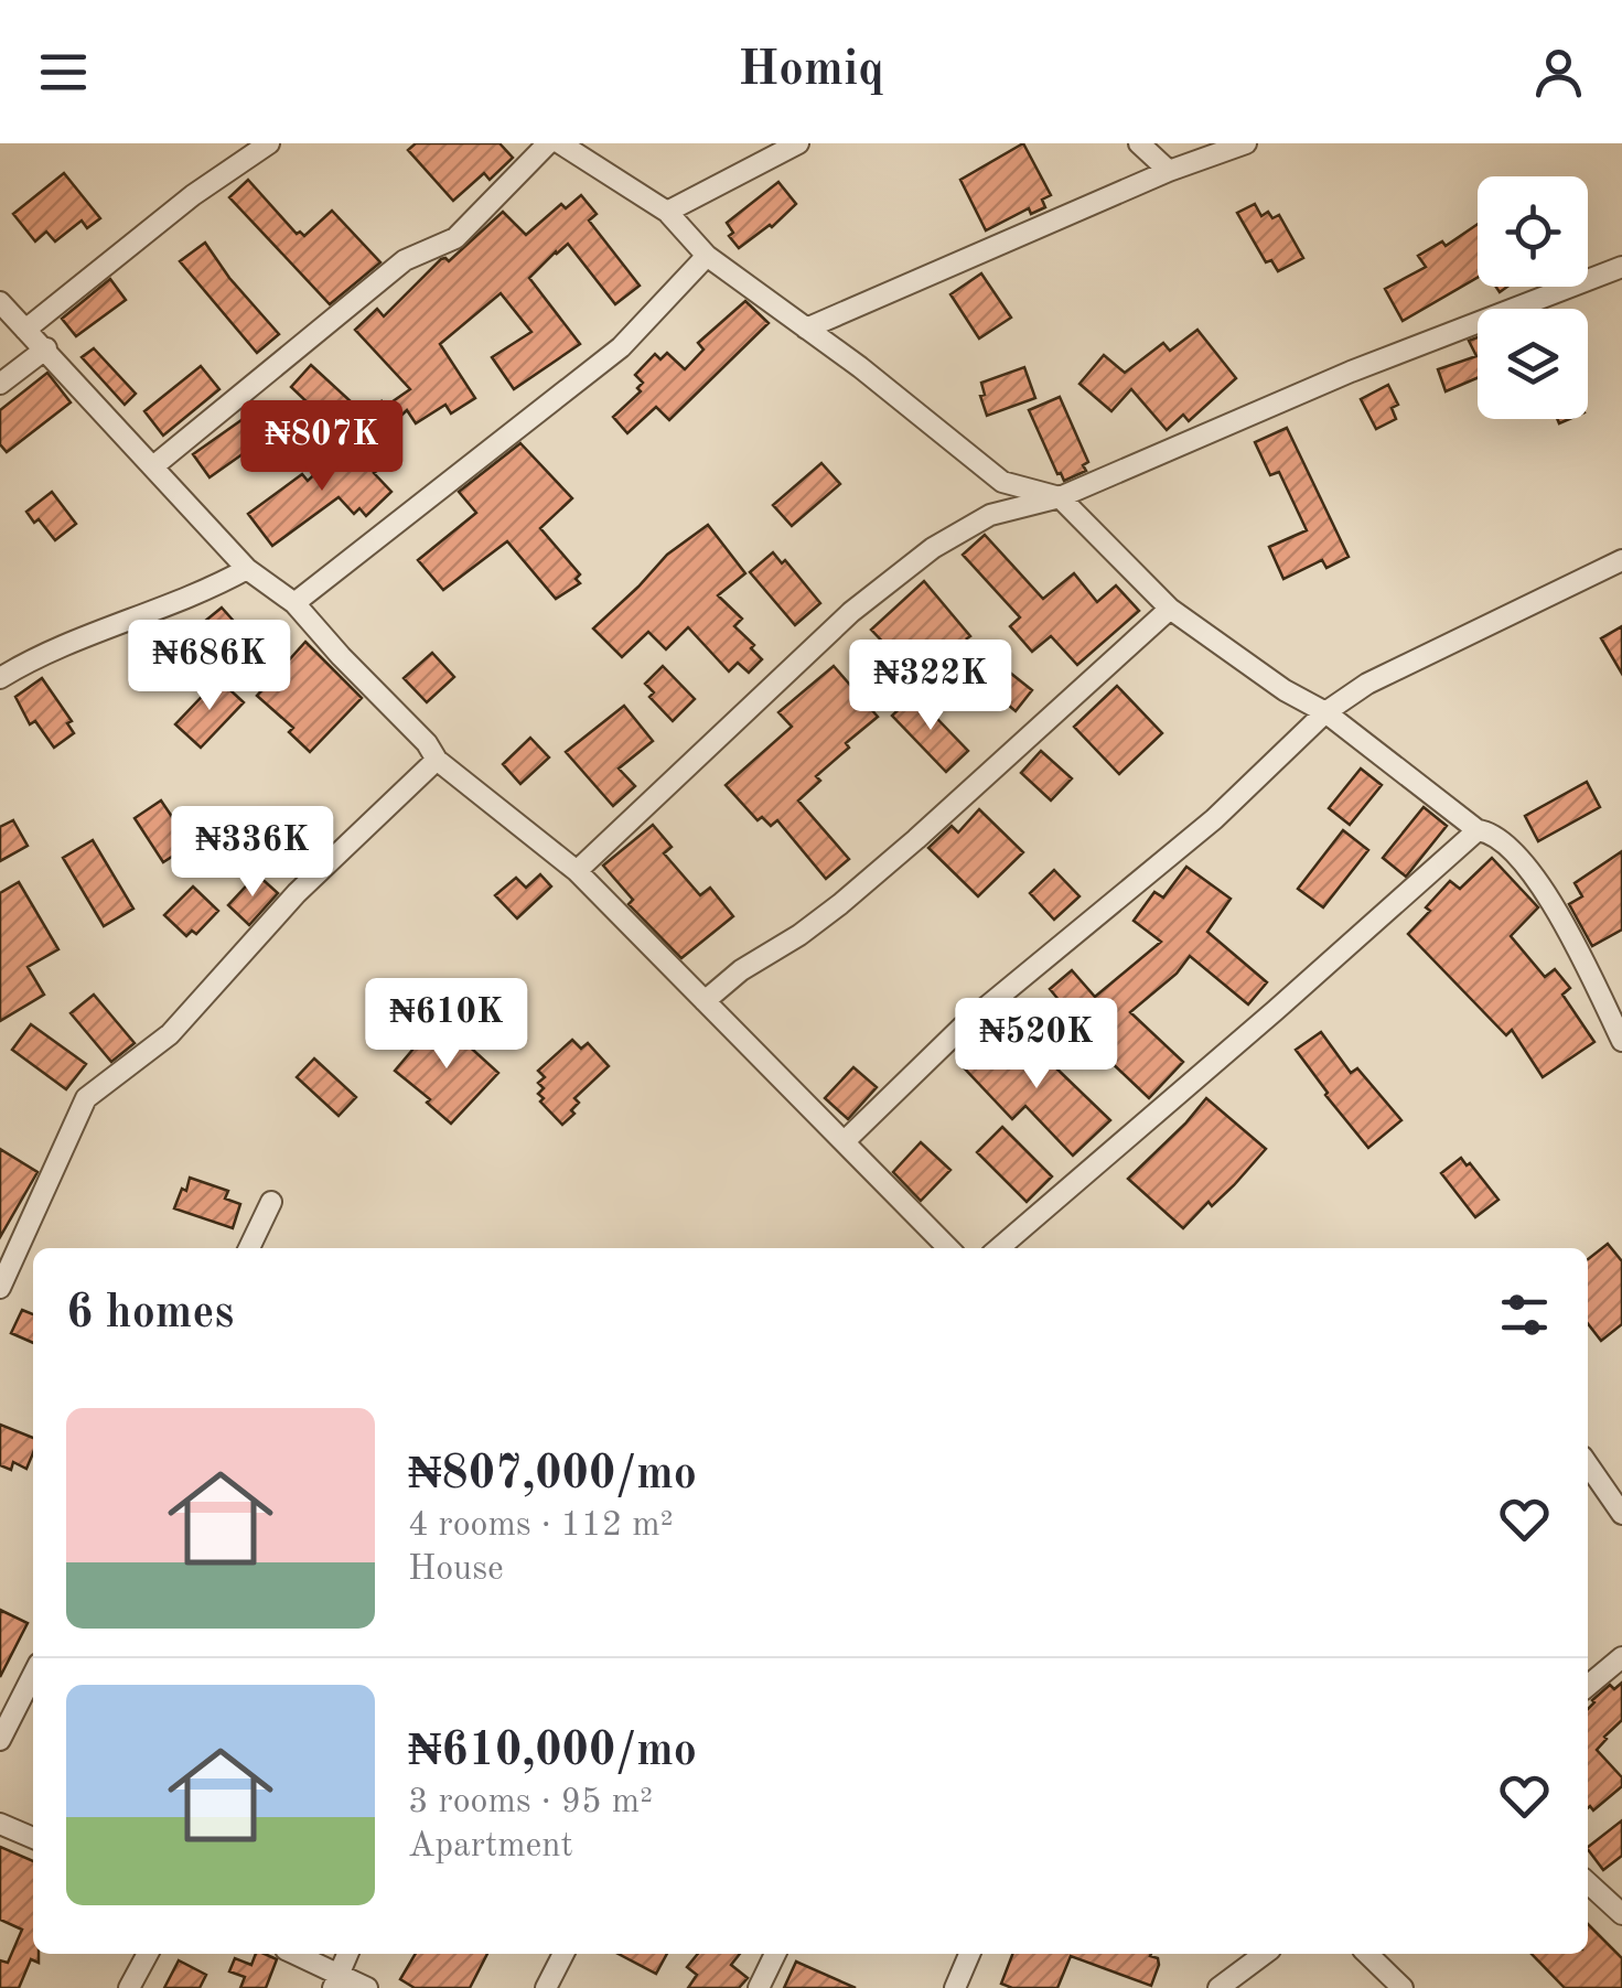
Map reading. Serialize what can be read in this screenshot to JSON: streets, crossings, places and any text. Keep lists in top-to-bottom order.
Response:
{
  "page": {
    "header": "Homiq",
    "price": [
      "₦807K",
      "₦686K",
      "₦322K",
      "₦336K",
      "₦610K",
      "₦520K"
    ],
    "heading": "6 homes",
    "list": [
      {
        "name": "₦807,000/mo",
        "note": "4 rooms · 112 m² · House"
      },
      {
        "name": "₦610,000/mo",
        "note": "3 rooms · 95 m² · Apartment"
      }
    ]
  }
}
